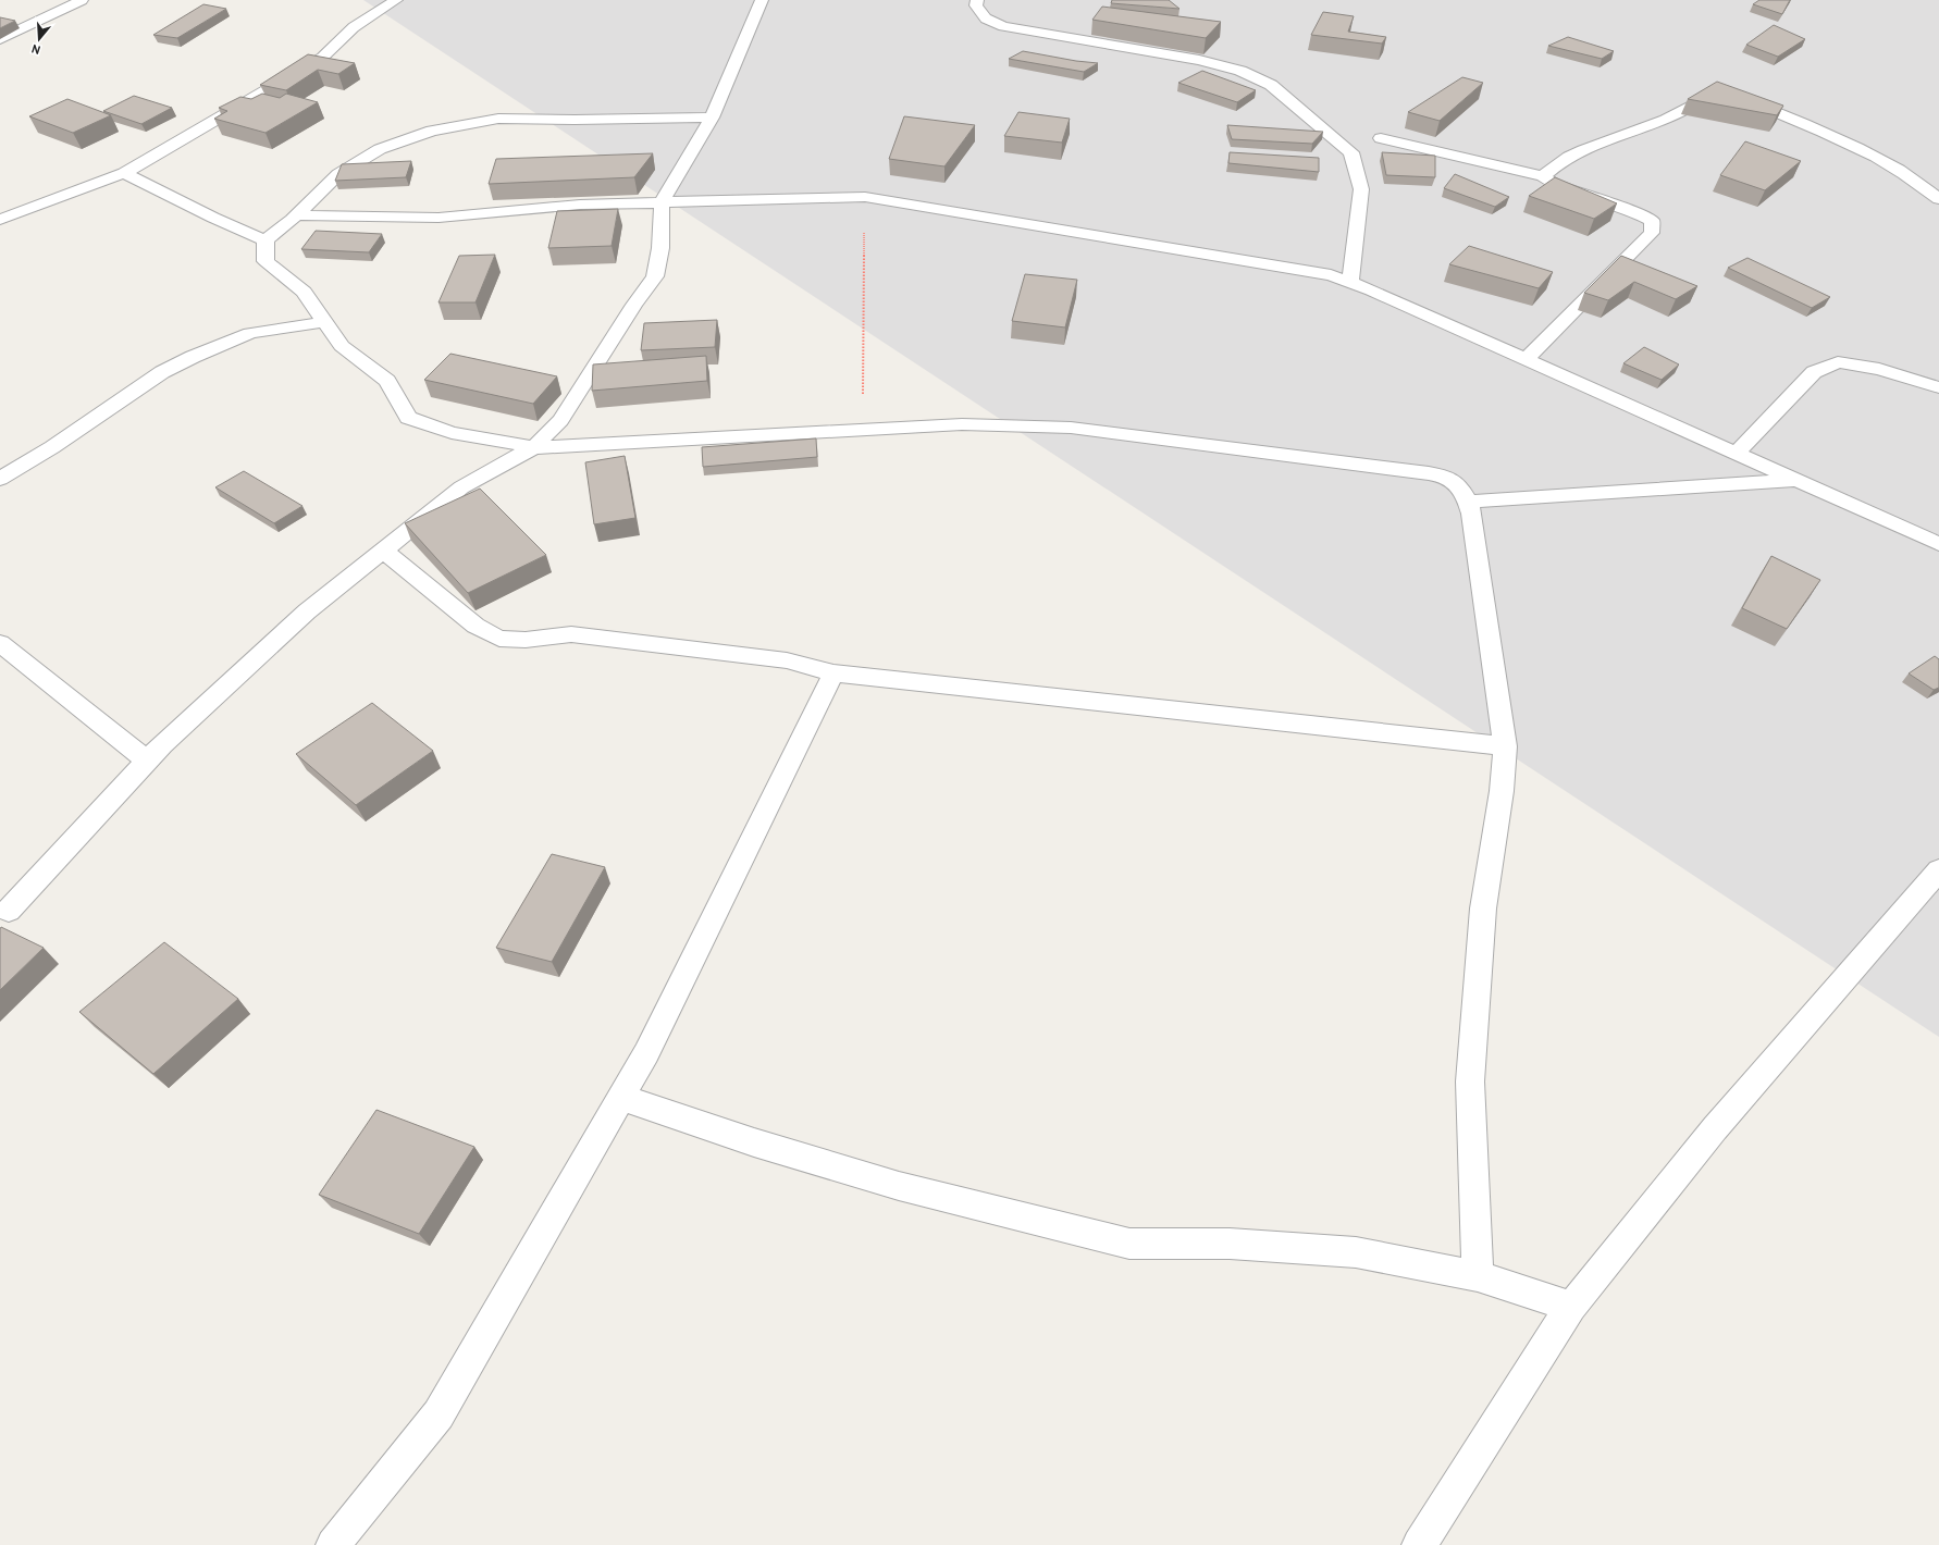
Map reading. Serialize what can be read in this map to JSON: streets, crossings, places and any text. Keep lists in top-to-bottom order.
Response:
{
  "north": "bottom"
}
